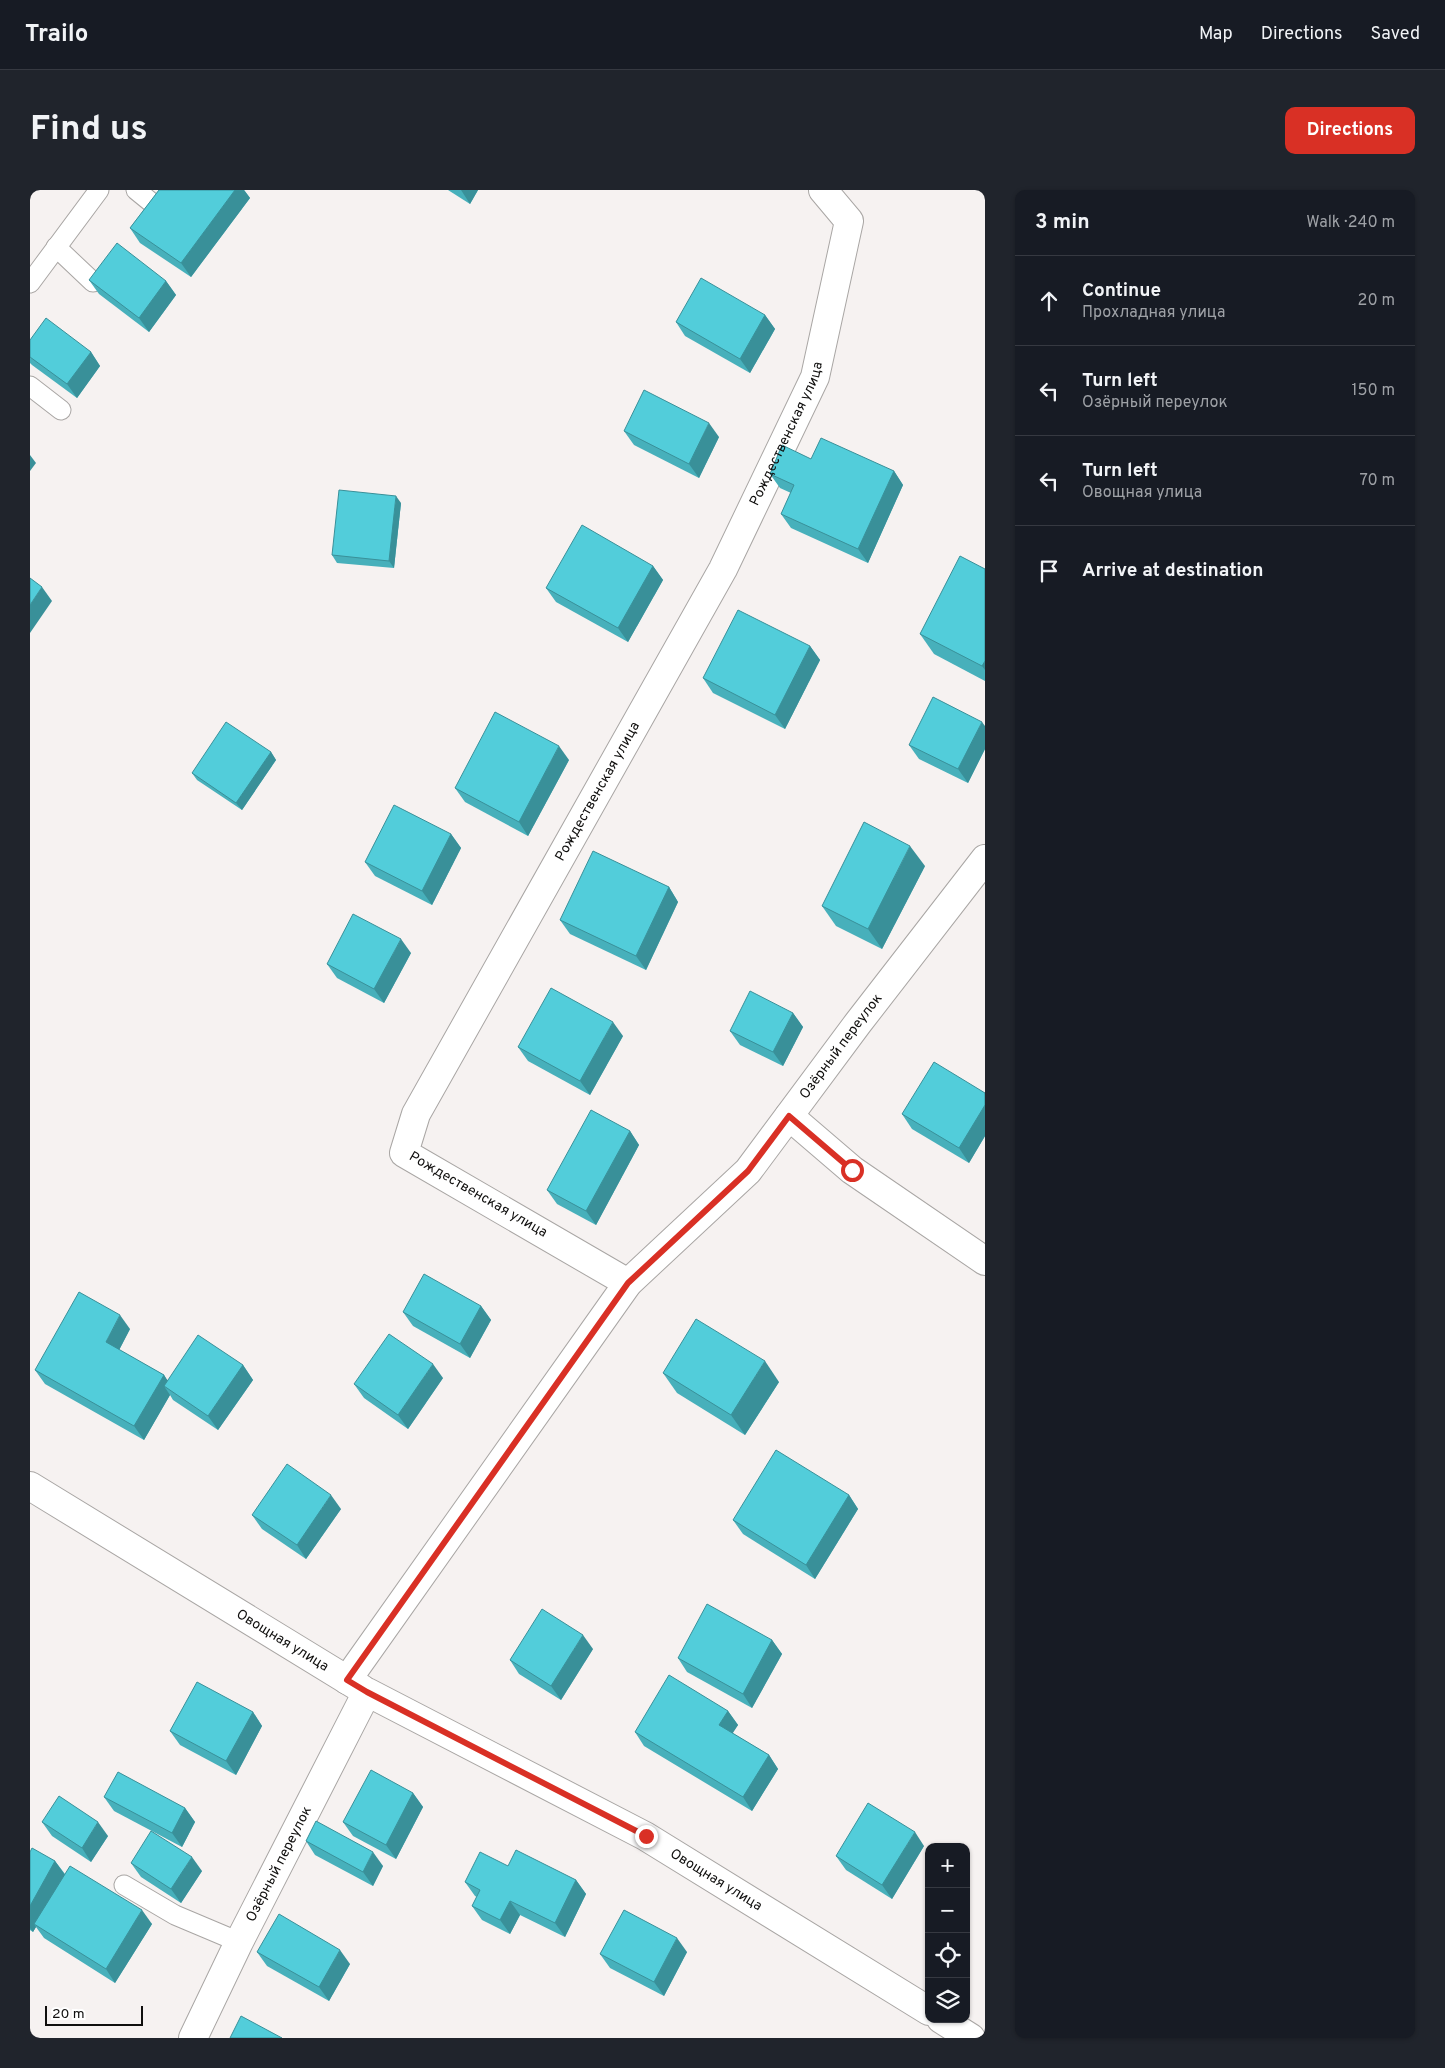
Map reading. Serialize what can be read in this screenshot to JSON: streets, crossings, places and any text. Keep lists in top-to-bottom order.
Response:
{
  "streets": {
    "street": ["Рождественская улица", "Озёрный переулок", "Овощная улица"]
  },
  "crossings": [
    ["Рождественская улица", "Озёрный переулок"],
    ["Озёрный переулок", "Овощная улица"]
  ],
  "scale_bar": "20 m",
  "page": {
    "header": "Trailo",
    "nav": ["Map", "Directions", "Saved"],
    "buttons": "Directions",
    "title": "Find us",
    "heading": ["3 min", "Walk · 240 m"],
    "list": [
      ["Continue", "Прохладная улица", "20 m"],
      ["Turn left", "Озёрный переулок", "150 m"],
      ["Turn left", "Овощная улица", "70 m"],
      "Arrive at destination"
    ],
    "map_buttons": ["+", "−"],
    "scale": "20 m"
  }
}
